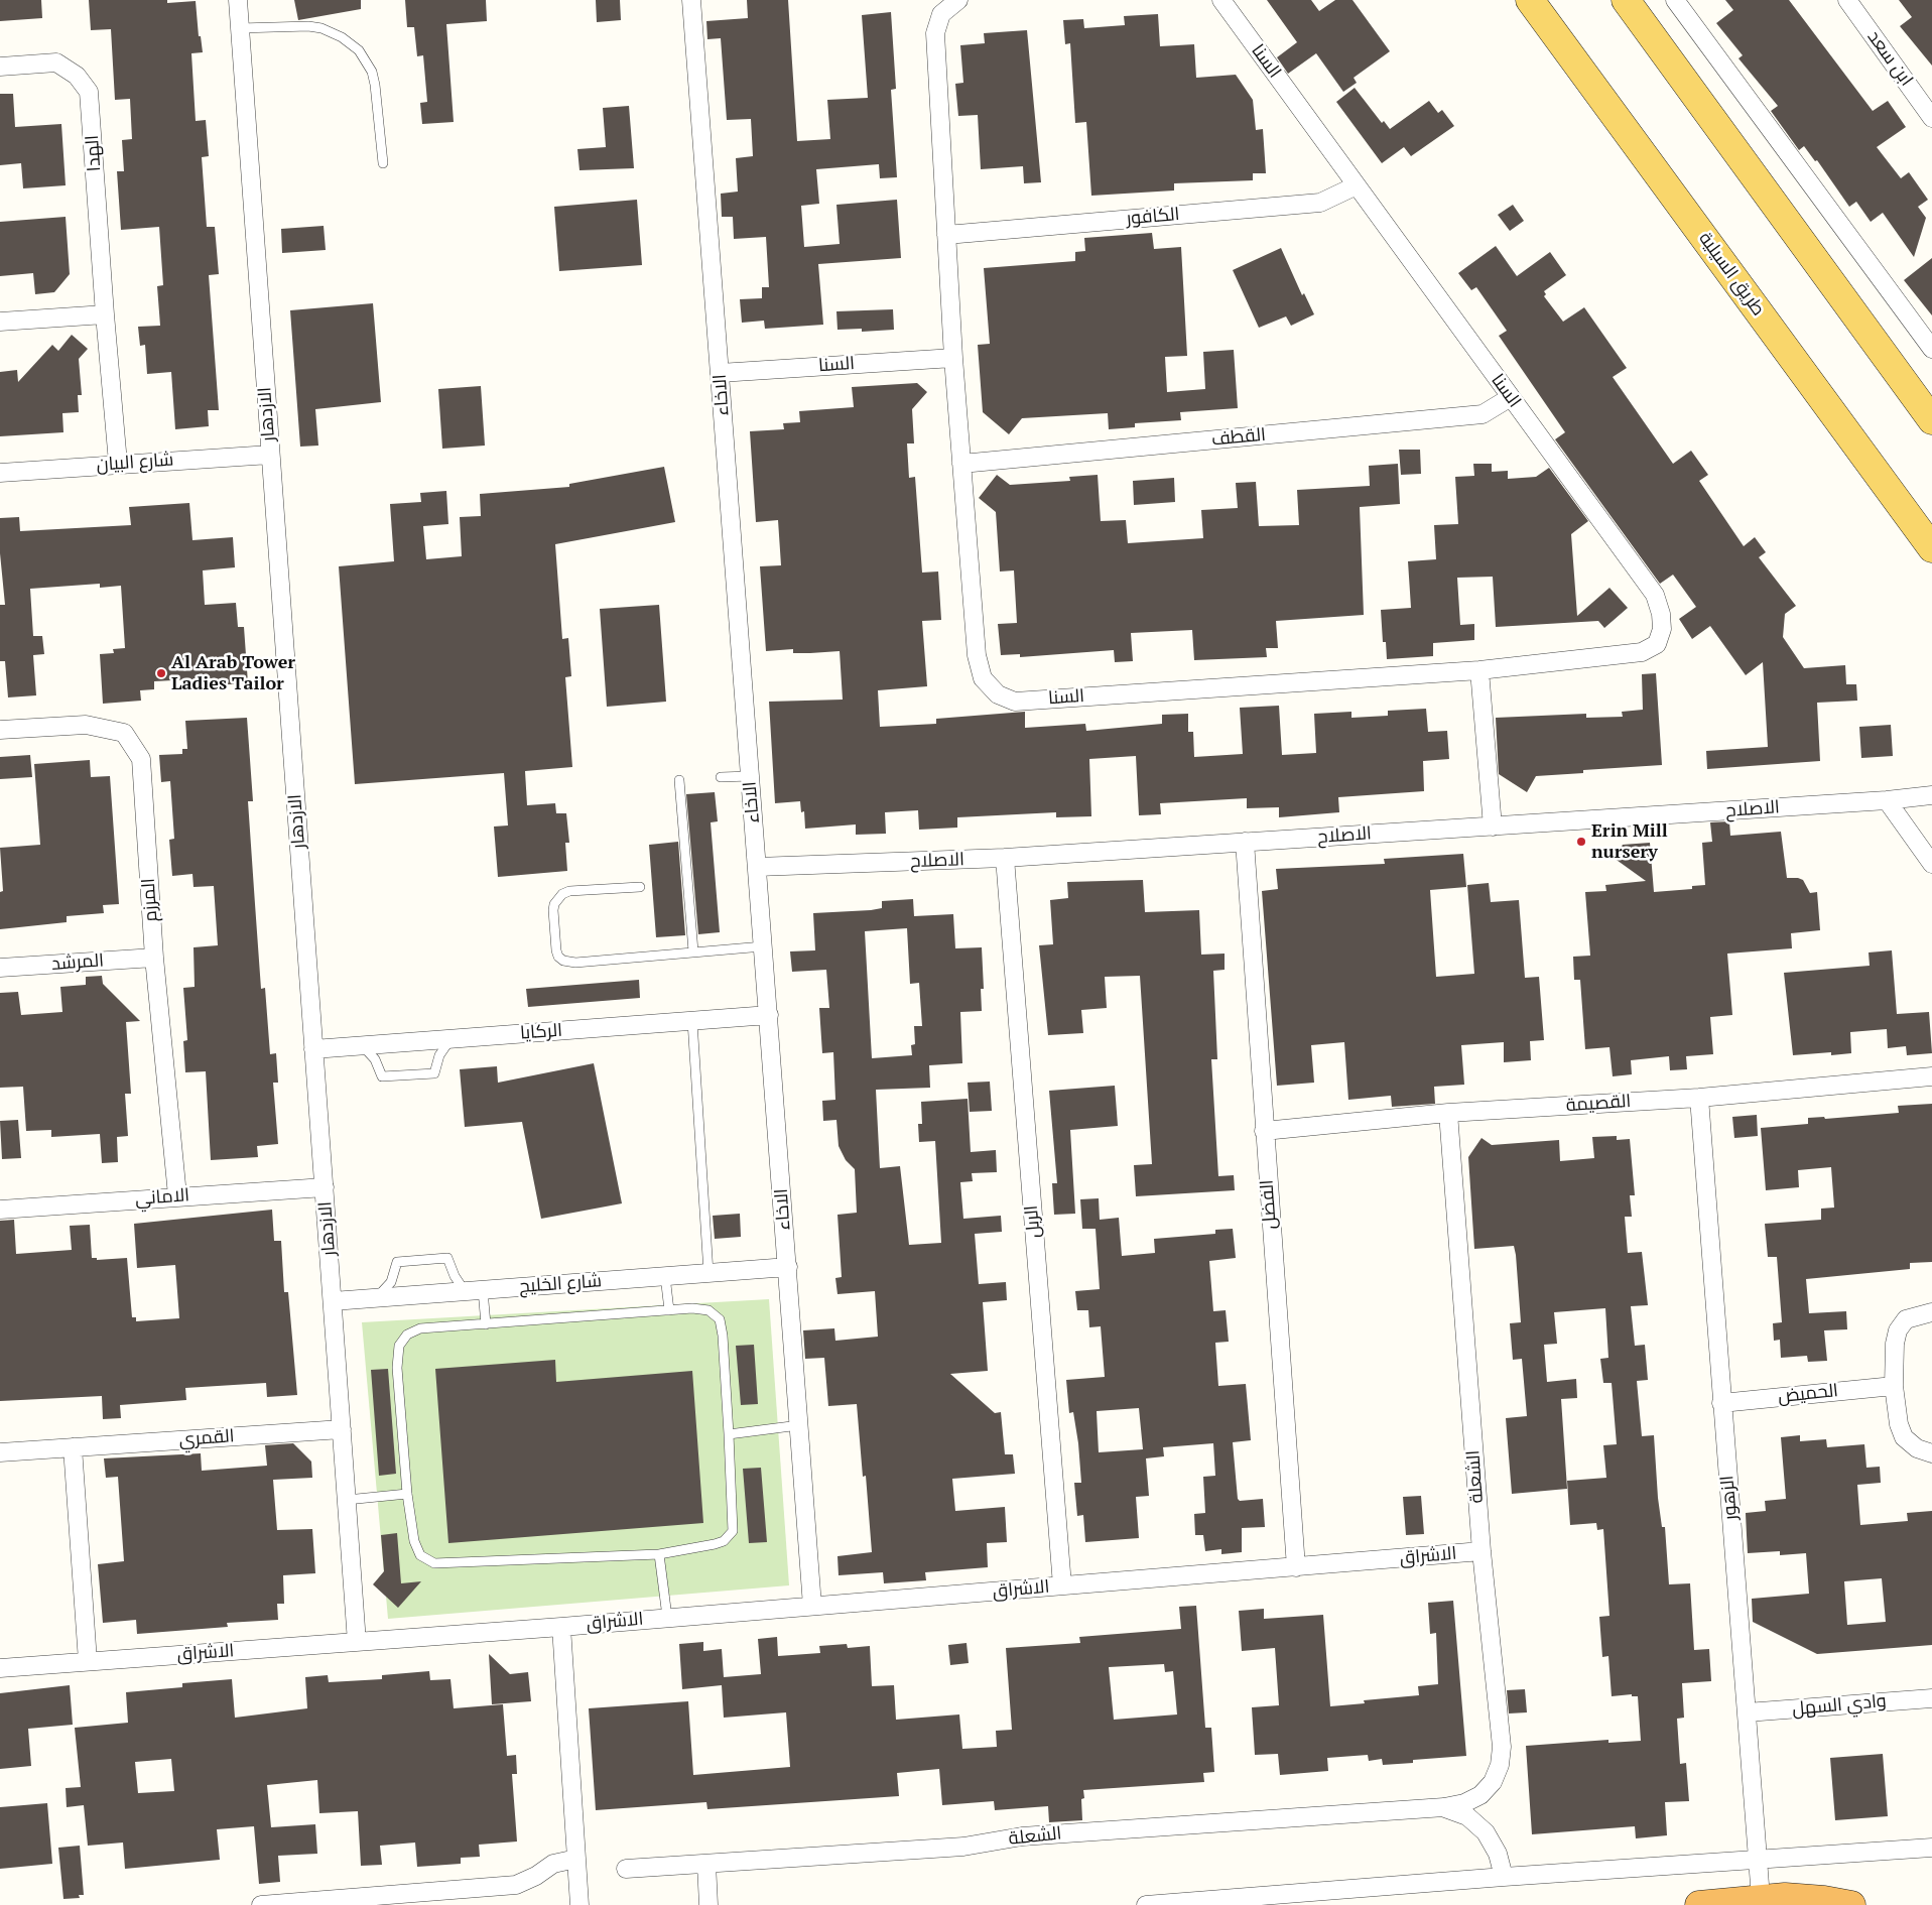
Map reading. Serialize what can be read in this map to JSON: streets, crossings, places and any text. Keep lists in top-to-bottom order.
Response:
{
  "streets": {
    "main road": ["طريق السيلية"],
    "street": [
      "ابن سعد",
      "السنا",
      "الهدا",
      "الكافور",
      "الاخاء",
      "الازدهار",
      "القطف",
      "شارع البيان",
      "الاصلاح",
      "المرزم",
      "المرشد",
      "الركايا",
      "القصيمة",
      "الاماني",
      "الفضل",
      "الربل",
      "شارع الخليج",
      "الحميض",
      "القمري",
      "الشعلة",
      "الزهور",
      "الاشراق",
      "وادي السهل"
    ]
  },
  "crossings": [
    ["السنا", "الكافور"],
    ["السنا", "الاخاء"],
    ["السنا", "القطف"],
    ["الهدا", "شارع البيان"],
    ["الاخاء", "الاصلاح"],
    ["الاخاء", "الركايا"],
    ["الاخاء", "شارع الخليج"],
    ["الاخاء", "الاشراق"],
    ["الازدهار", "شارع البيان"],
    ["الازدهار", "الركايا"],
    ["الازدهار", "الاماني"],
    ["الازدهار", "شارع الخليج"],
    ["الازدهار", "القمري"],
    ["الازدهار", "الاشراق"],
    ["الاصلاح", "الفضل"],
    ["الاصلاح", "الربل"],
    ["المرزم", "المرشد"],
    ["المرزم", "الاماني"],
    ["القصيمة", "الفضل"],
    ["القصيمة", "الشعلة"],
    ["القصيمة", "الزهور"],
    ["الفضل", "الاشراق"],
    ["الربل", "الاشراق"],
    ["الحميض", "الزهور"],
    ["الشعلة", "الاشراق"],
    ["الزهور", "وادي السهل"]
  ],
  "places": ["Al Arab Tower Ladies Tailor", "Erin Mill nursery"]
}
